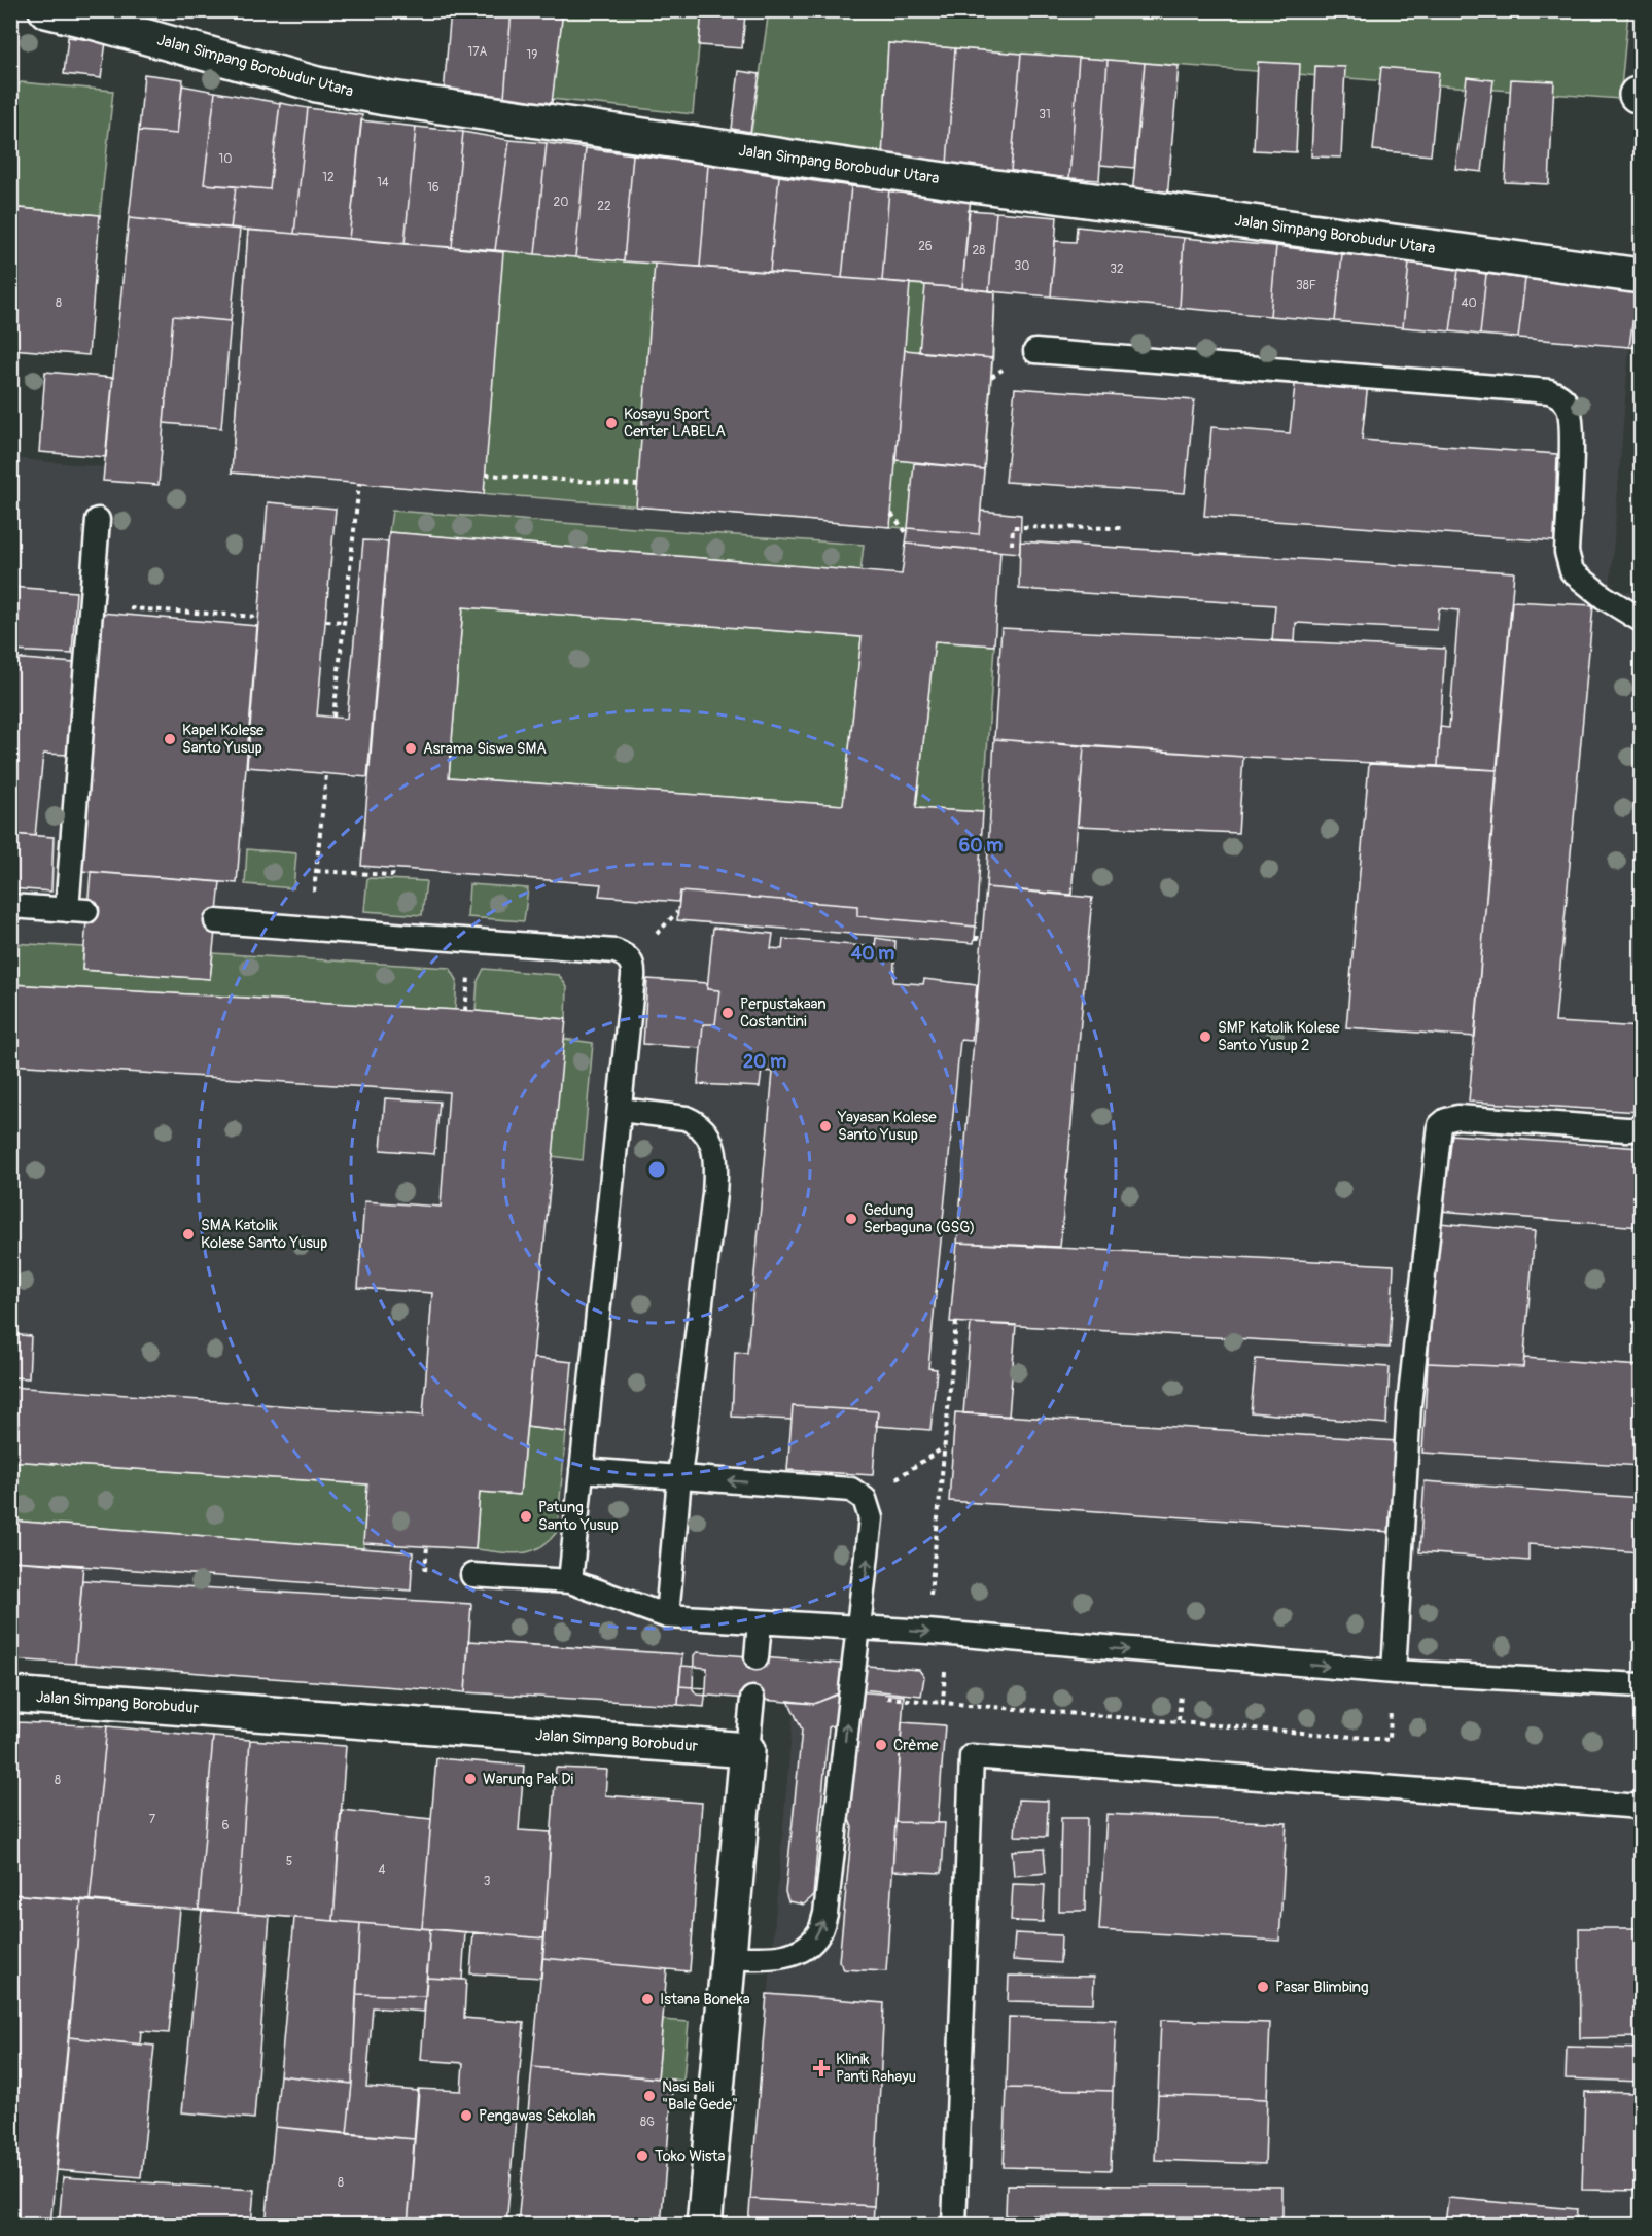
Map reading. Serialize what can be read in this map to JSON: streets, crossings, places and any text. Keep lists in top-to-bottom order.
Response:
{
  "streets": {
    "street": ["Jalan Simpang Borobudur Utara", "Jalan Simpang Borobudur"]
  },
  "places": {
    "other": [
      "Kosayu Sport Center LABELA",
      "Kapel Kolese Santo Yusup",
      "Asrama Siswa SMA",
      "Perpustakaan Costantini",
      "SMP Katolik Kolese Santo Yusup 2",
      "Yayasan Kolese Santo Yusup",
      "Gedung Serbaguna (GSG)",
      "SMA Katolik Kolese Santo Yusup",
      "Patung Santo Yusup",
      "Crème",
      "Warung Pak Di",
      "Pasar Blimbing",
      "Istana Boneka",
      "Nasi Bali \"Bale Gede\"",
      "Pengawas Sekolah",
      "Toko Wista"
    ],
    "health": ["Klinik Panti Rahayu"]
  },
  "house_numbers": [
    "17A",
    "19",
    "31",
    "10",
    "12",
    "14",
    "16",
    "20",
    "22",
    "26",
    "28",
    "30",
    "32",
    "38F",
    "8",
    "40",
    "8",
    "7",
    "6",
    "5",
    "4",
    "3",
    "8G",
    "8"
  ],
  "rings": ["60 m", "40 m", "20 m"]
}
